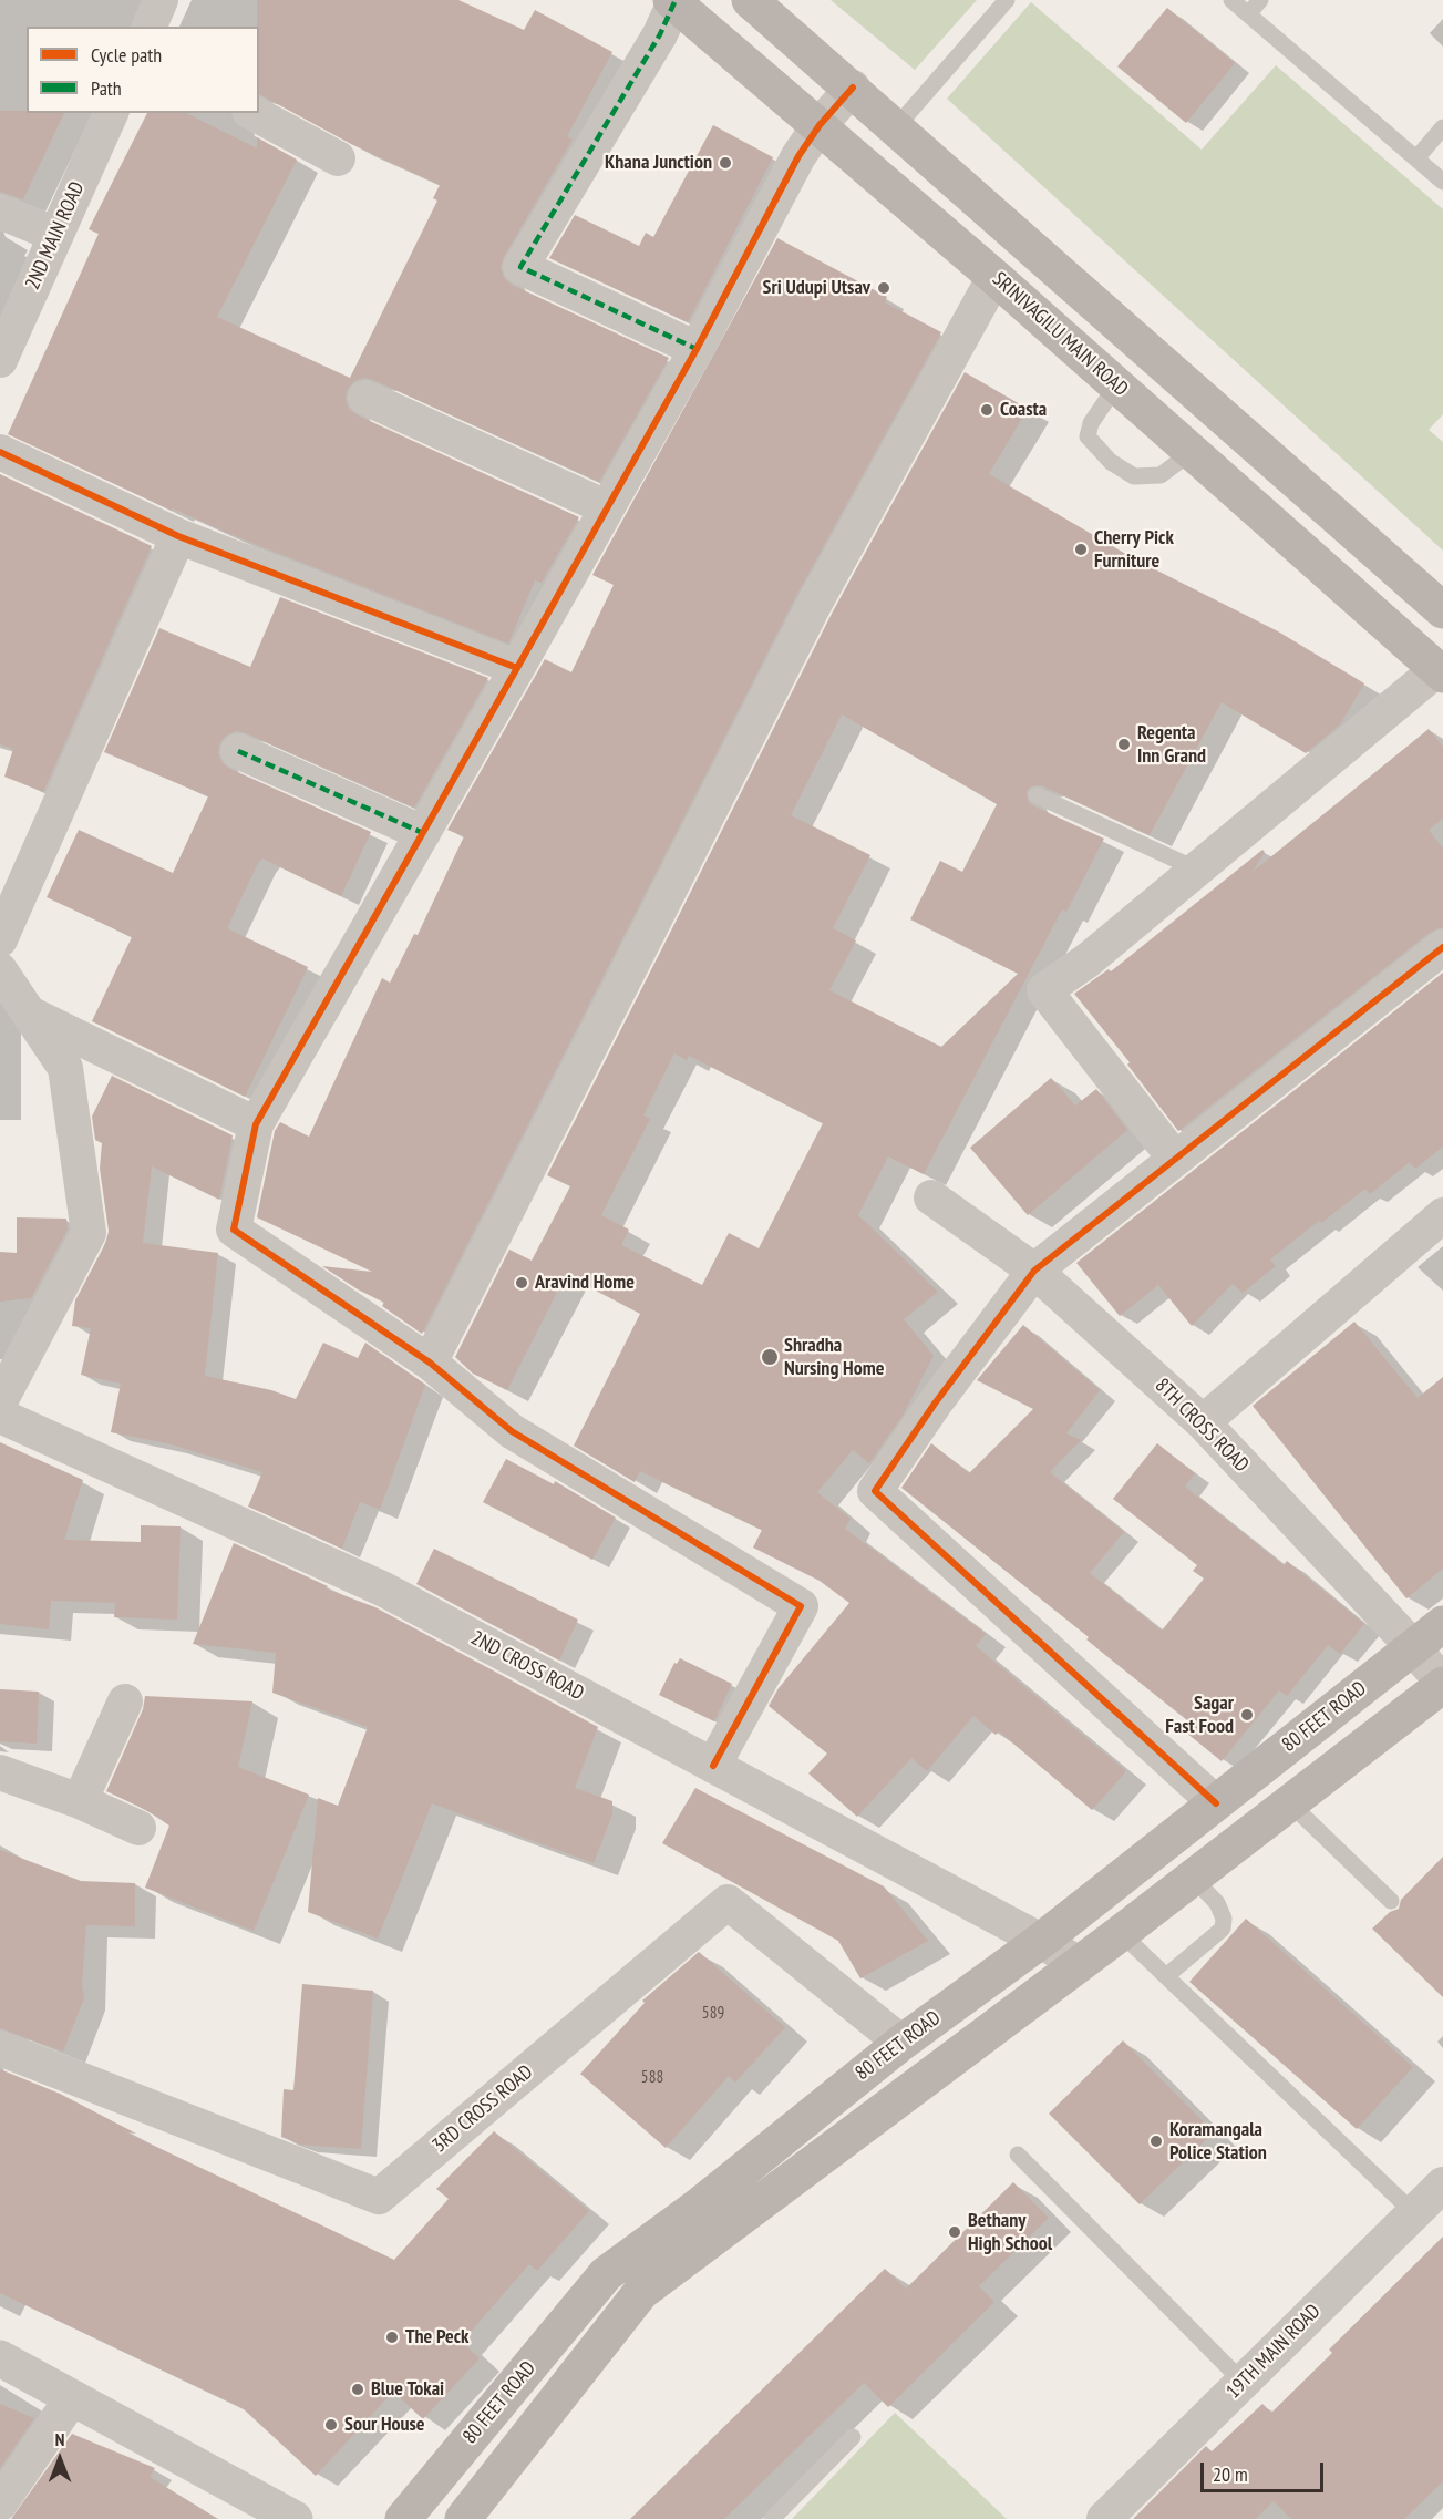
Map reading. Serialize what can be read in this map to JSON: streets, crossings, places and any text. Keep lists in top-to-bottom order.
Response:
{
  "streets": {
    "main road": ["SRINIVAGILU MAIN ROAD", "80 FEET ROAD"],
    "street": [
      "2ND MAIN ROAD",
      "8TH CROSS ROAD",
      "2ND CROSS ROAD",
      "3RD CROSS ROAD",
      "19TH MAIN ROAD"
    ]
  },
  "crossings": [
    ["8TH CROSS ROAD", "80 FEET ROAD"],
    ["2ND CROSS ROAD", "80 FEET ROAD"],
    ["80 FEET ROAD", "3RD CROSS ROAD"]
  ],
  "places": [
    "Khana Junction",
    "Sri Udupi Utsav",
    "Coasta",
    "Cherry Pick Furniture",
    "Regenta Inn Grand",
    "Aravind Home",
    "Shradha Nursing Home",
    "Sagar Fast Food",
    "Koramangala Police Station",
    "Bethany High School",
    "The Peck",
    "Blue Tokai",
    "Sour House"
  ],
  "house_numbers": ["589", "588"],
  "legend": ["Cycle path", "Path"],
  "scale_bar": "20 m",
  "north": "top"
}
